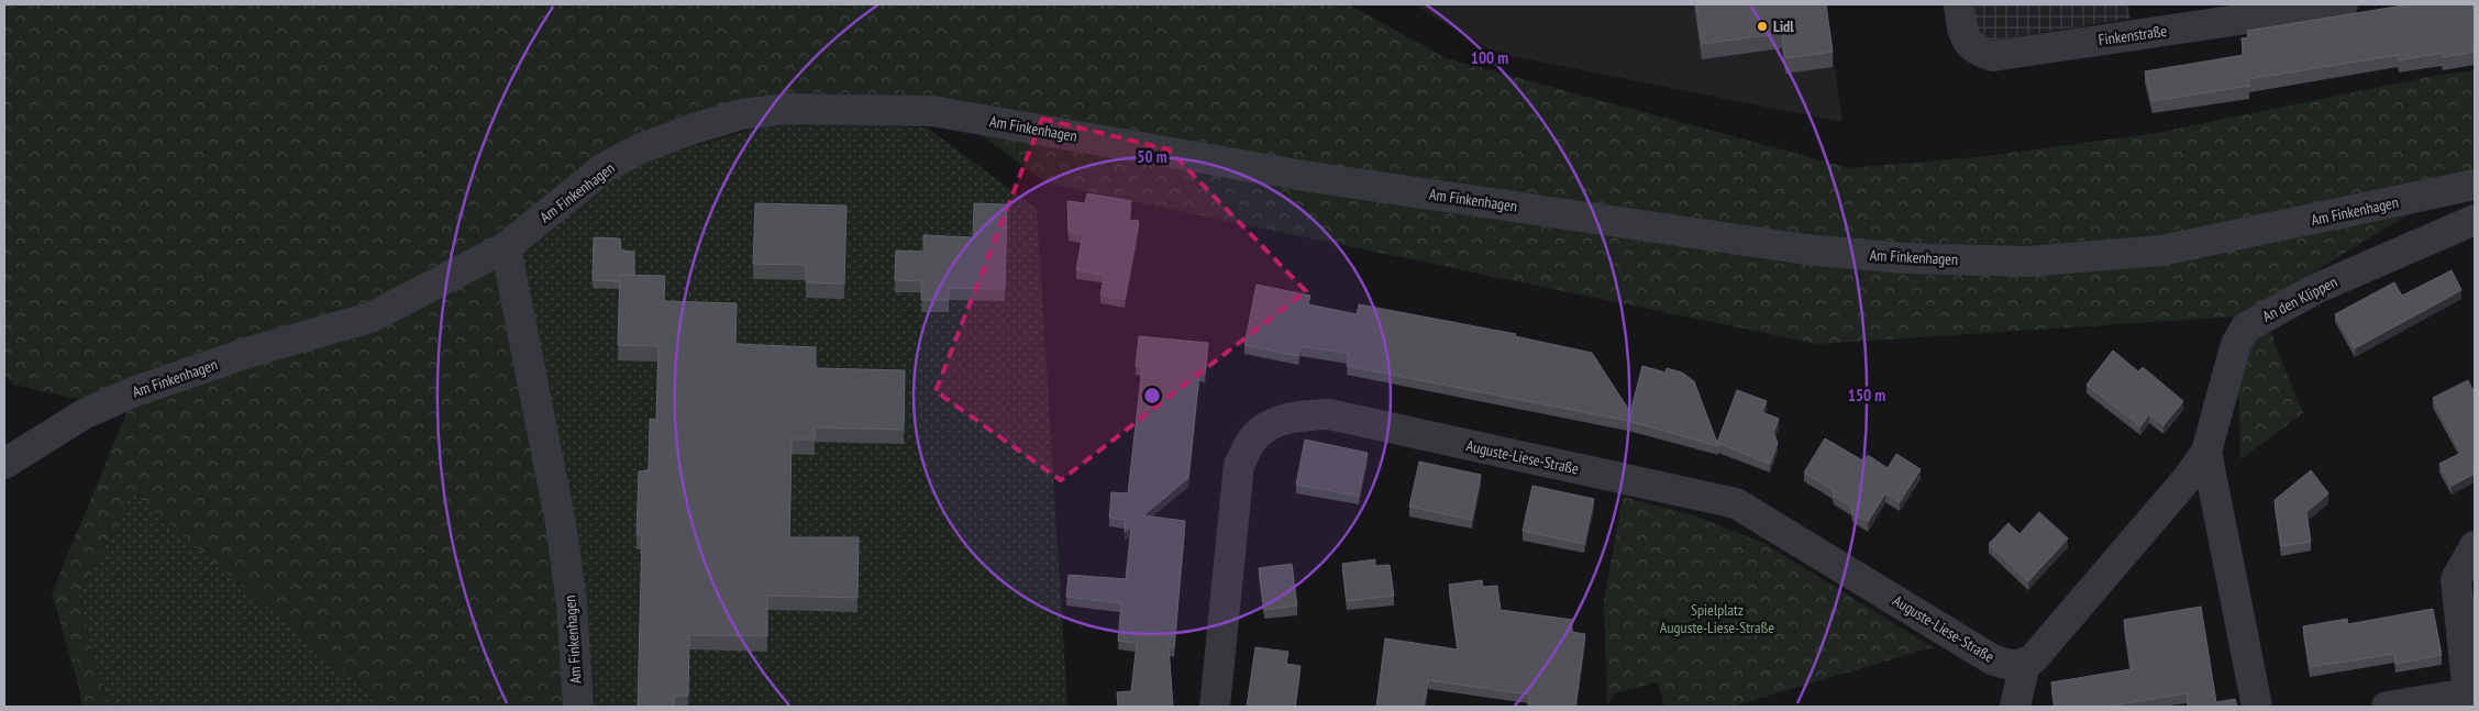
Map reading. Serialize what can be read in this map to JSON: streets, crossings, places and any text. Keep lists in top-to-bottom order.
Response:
{
  "streets": {
    "street": [
      "Finkenstraße",
      "Am Finkenhagen",
      "An den Klippen",
      "Auguste-Liese-Straße"
    ]
  },
  "crossings": [
    ["An den Klippen", "Auguste-Liese-Straße"]
  ],
  "parks": ["Spielplatz Auguste-Liese-Straße"],
  "places": ["Lidl"],
  "rings": ["100 m", "50 m", "150 m"]
}
